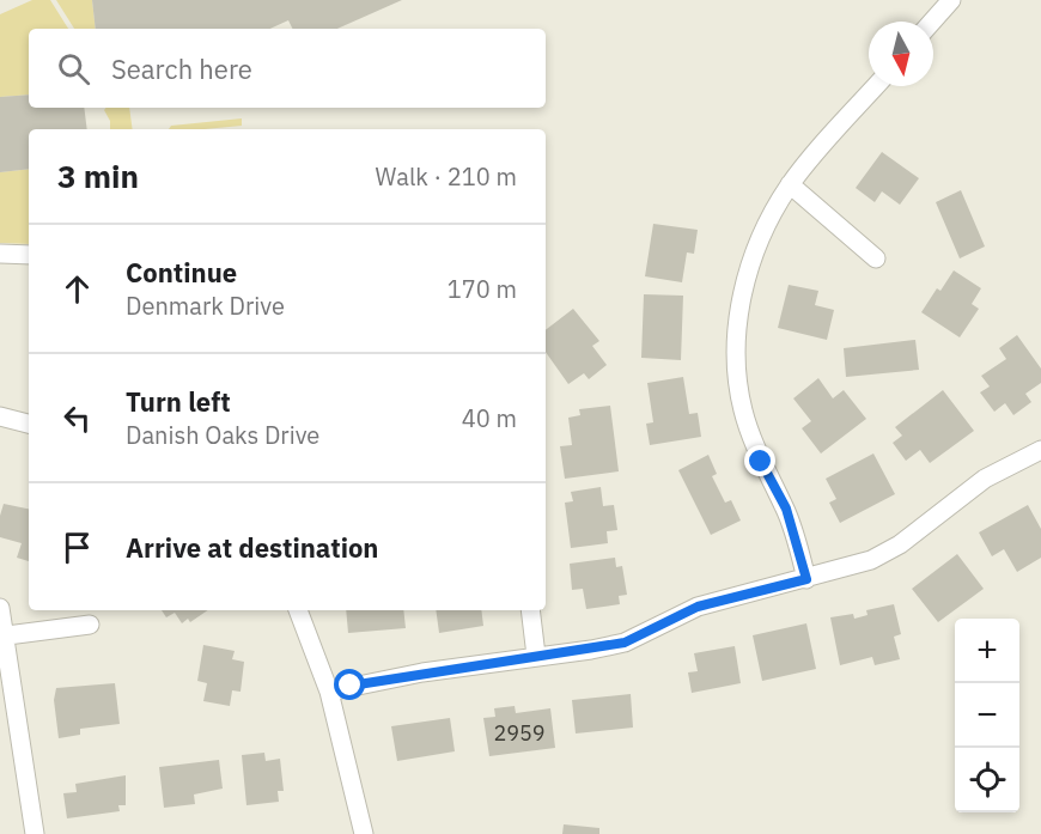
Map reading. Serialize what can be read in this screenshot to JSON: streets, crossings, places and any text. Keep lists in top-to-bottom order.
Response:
{
  "house_numbers": ["2959"],
  "north": "bottom",
  "page": {
    "search": "Search here",
    "heading": ["3 min", "Walk · 210 m"],
    "list": [
      ["Continue", "Denmark Drive", "170 m"],
      ["Turn left", "Danish Oaks Drive", "40 m"],
      "Arrive at destination"
    ],
    "map_buttons": ["+", "−"]
  }
}
